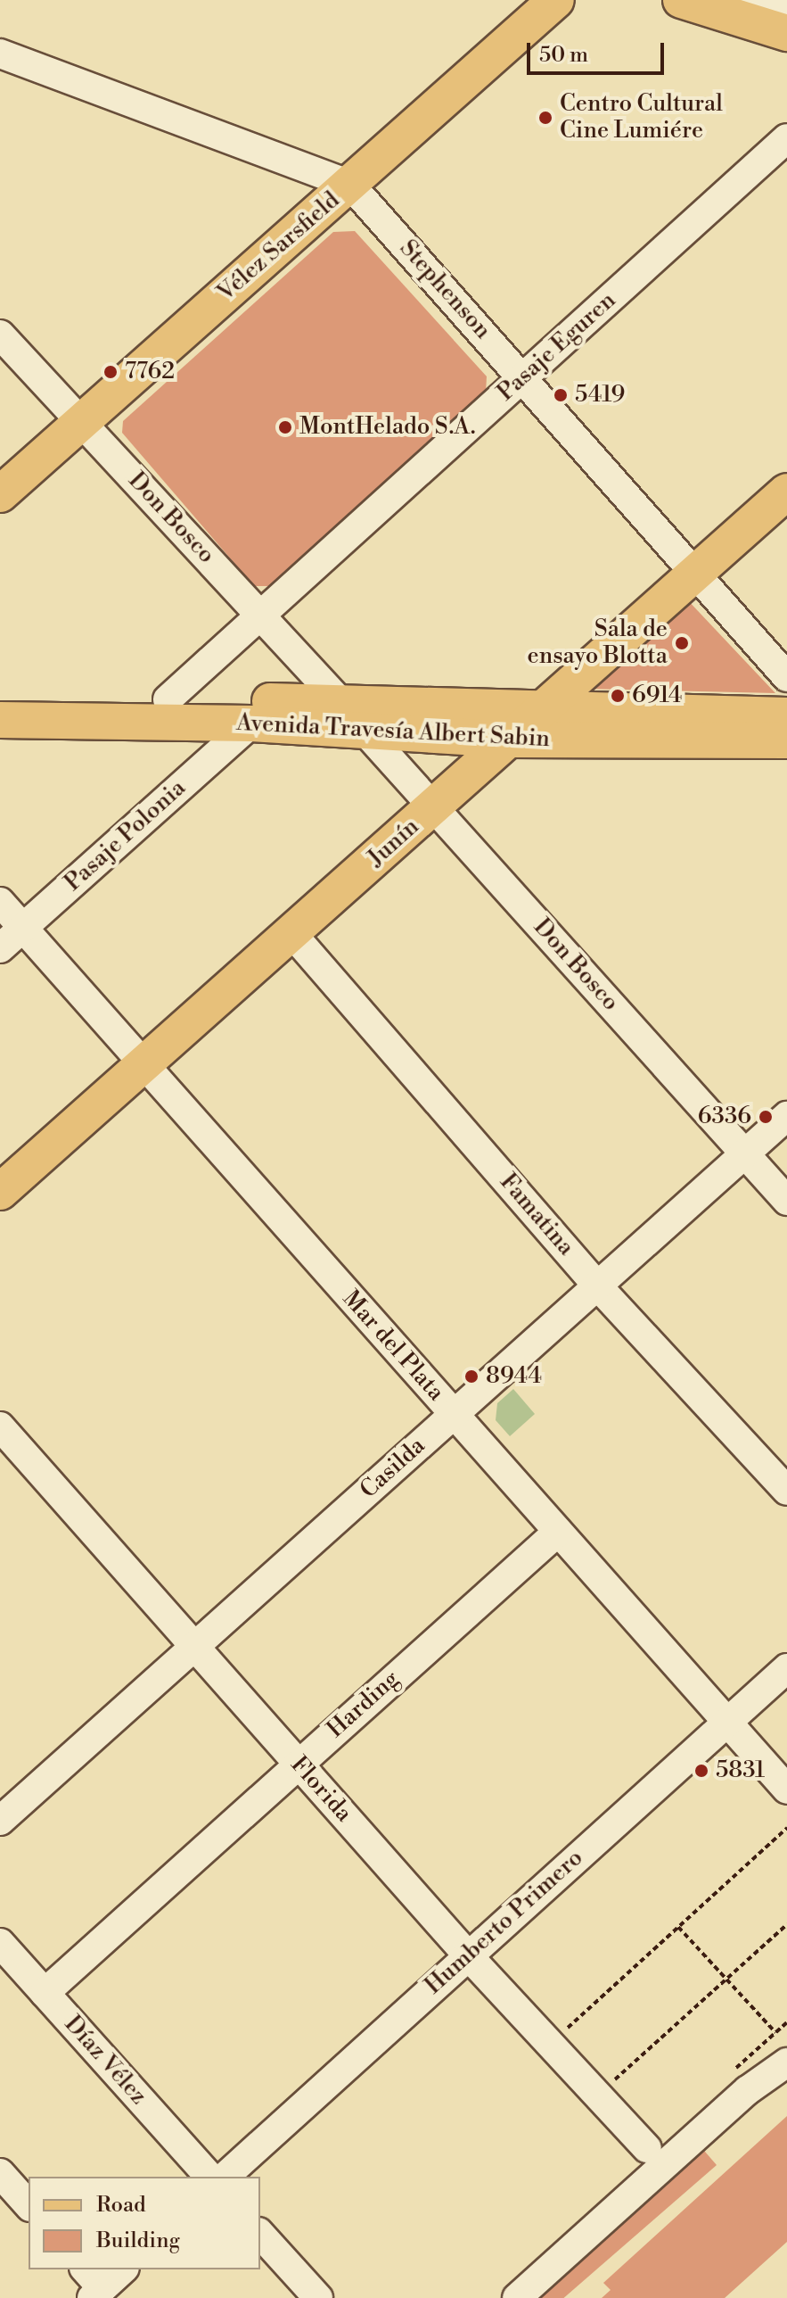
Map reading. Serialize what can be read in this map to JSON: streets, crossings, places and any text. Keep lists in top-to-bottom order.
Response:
{
  "streets": {
    "main road": ["Vélez Sarsfield", "Avenida Travesía Albert Sabin", "Junín"],
    "street": [
      "Stephenson",
      "Pasaje Eguren",
      "Don Bosco",
      "Pasaje Polonia",
      "Famatina",
      "Mar del Plata",
      "Casilda",
      "Harding",
      "Florida",
      "Humberto Primero",
      "Díaz Vélez"
    ]
  },
  "crossings": [
    ["Vélez Sarsfield", "Stephenson"],
    ["Vélez Sarsfield", "Don Bosco"],
    ["Stephenson", "Pasaje Eguren"],
    ["Stephenson", "Junín"],
    ["Pasaje Eguren", "Don Bosco"],
    ["Pasaje Eguren", "Avenida Travesía Albert Sabin"],
    ["Don Bosco", "Avenida Travesía Albert Sabin"],
    ["Don Bosco", "Junín"],
    ["Don Bosco", "Casilda"],
    ["Avenida Travesía Albert Sabin", "Pasaje Polonia"],
    ["Avenida Travesía Albert Sabin", "Junín"],
    ["Pasaje Polonia", "Mar del Plata"],
    ["Junín", "Famatina"],
    ["Junín", "Mar del Plata"],
    ["Famatina", "Casilda"],
    ["Mar del Plata", "Casilda"],
    ["Mar del Plata", "Harding"],
    ["Mar del Plata", "Humberto Primero"],
    ["Casilda", "Florida"],
    ["Harding", "Florida"],
    ["Harding", "Díaz Vélez"],
    ["Florida", "Humberto Primero"]
  ],
  "places": [
    "Centro Cultural Cine Lumiére",
    "7762",
    "5419",
    "MontHelado S.A.",
    "Sala de ensayo Blotta",
    "6914",
    "6336",
    "8944",
    "5831"
  ],
  "legend": ["Road", "Building"],
  "scale_bar": "50 m"
}
